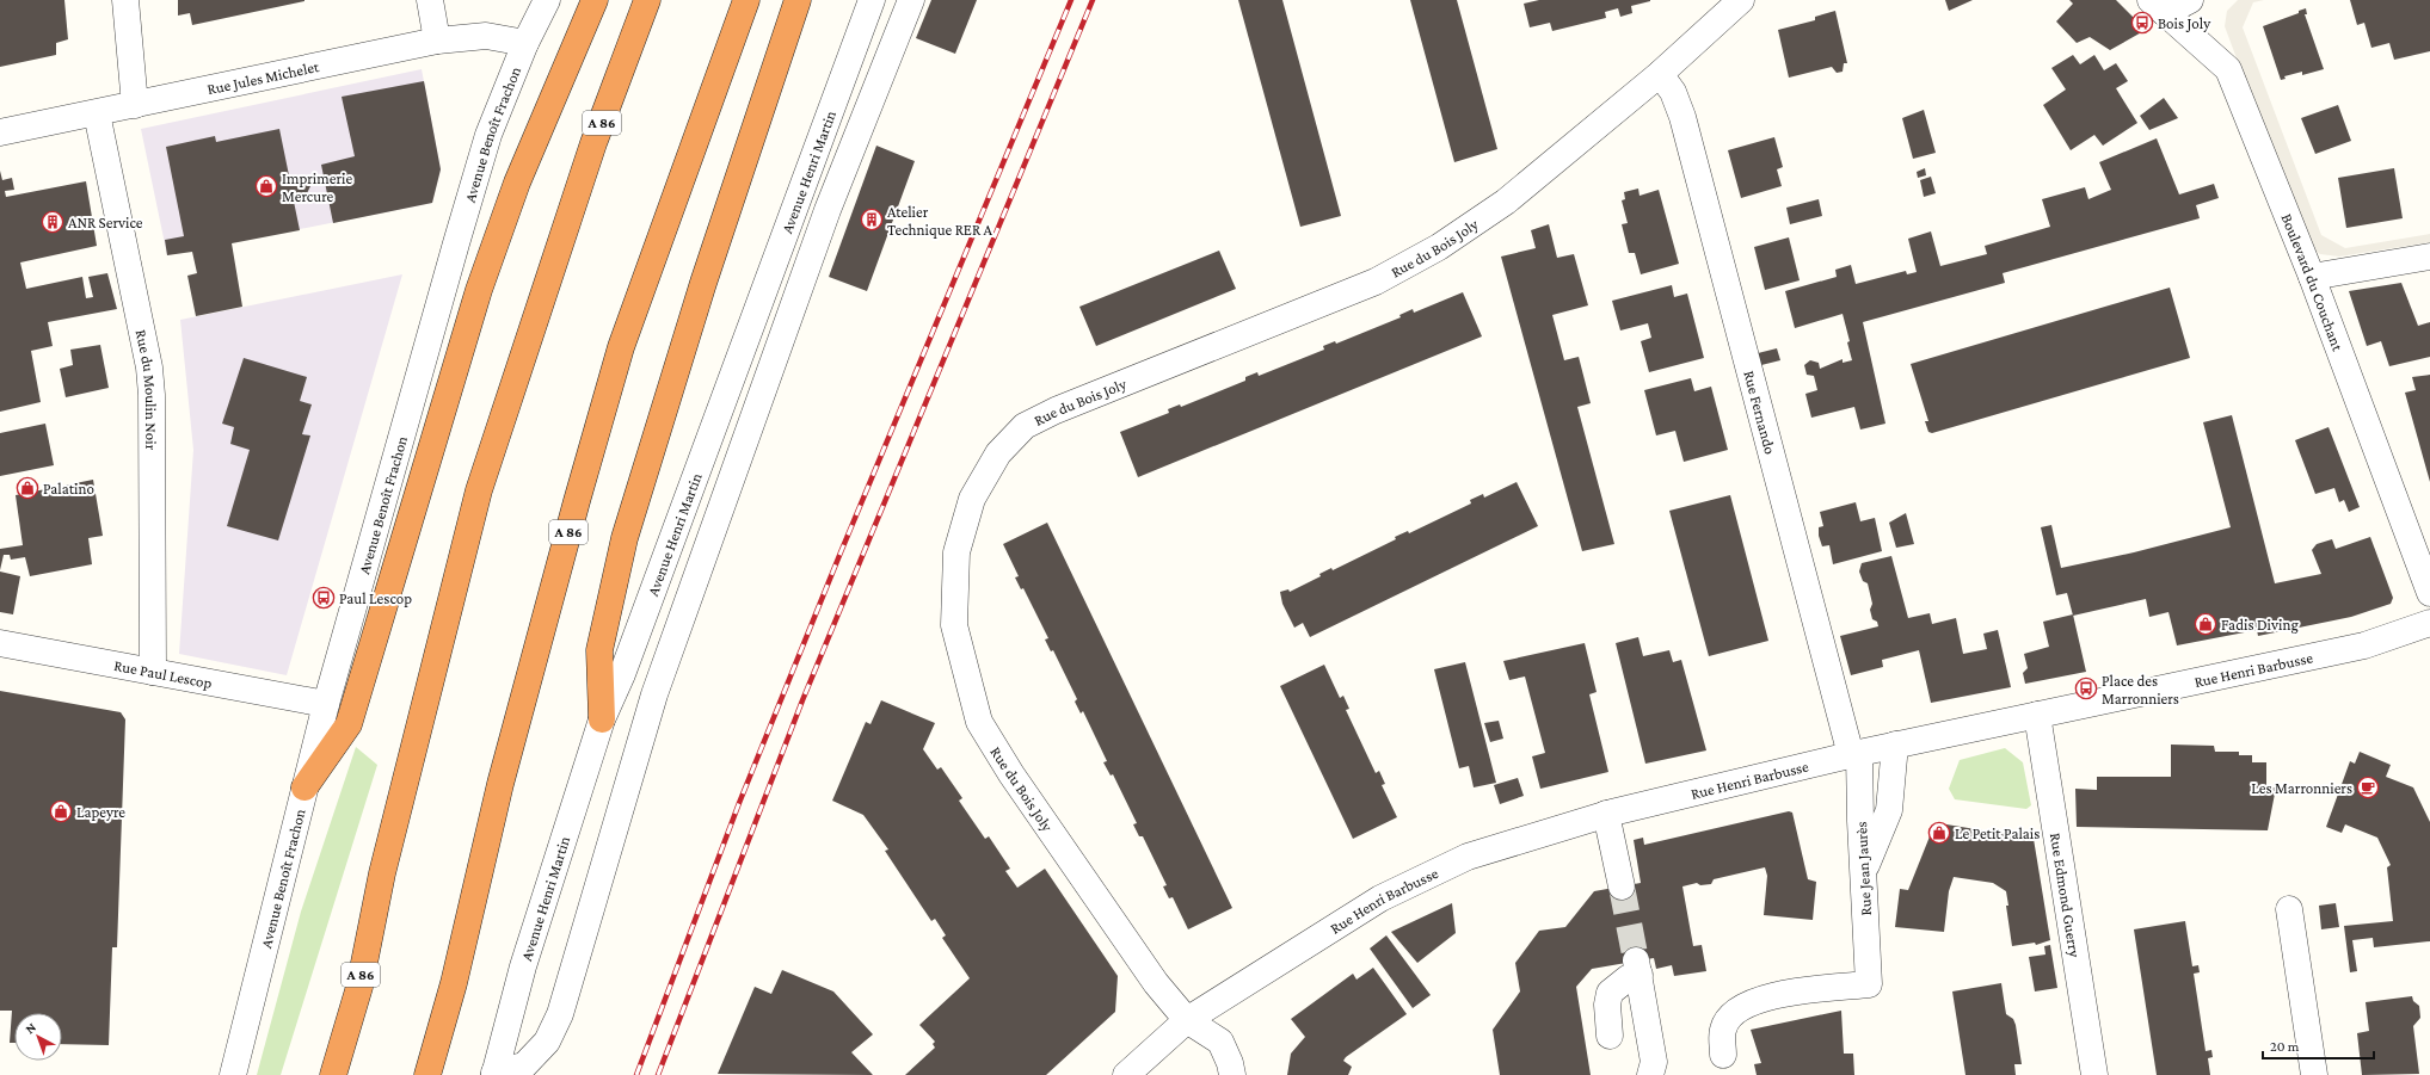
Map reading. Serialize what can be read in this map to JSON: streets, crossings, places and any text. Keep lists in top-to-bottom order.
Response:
{
  "streets": {
    "highway": ["A 86"],
    "street": [
      "Rue Jules Michelet",
      "Avenue Benoît Frachon",
      "Avenue Henri Martin",
      "Rue du Bois Joly",
      "Boulevard du Couchant",
      "Rue du Moulin Noir",
      "Rue Fernando",
      "Rue Henri Barbusse",
      "Rue Paul Lescop",
      "Rue Jean Jaurès",
      "Rue Edmond Guerry"
    ]
  },
  "crossings": [
    ["Rue Jules Michelet", "Avenue Benoît Frachon"],
    ["Rue Jules Michelet", "Rue du Moulin Noir"],
    ["Avenue Benoît Frachon", "Rue Paul Lescop"],
    ["Rue du Bois Joly", "Rue Fernando"],
    ["Rue du Bois Joly", "Rue Henri Barbusse"],
    ["Rue du Moulin Noir", "Rue Paul Lescop"],
    ["Rue Fernando", "Rue Henri Barbusse"],
    ["Rue Fernando", "Rue Jean Jaurès"],
    ["Rue Henri Barbusse", "Rue Jean Jaurès"],
    ["Rue Henri Barbusse", "Rue Edmond Guerry"]
  ],
  "places": {
    "bus stop": ["Bois Joly", "Paul Lescop", "Place des Marronniers"],
    "shop": [
      "Imprimerie Mercure",
      "Palatino",
      "Fadis Diving",
      "Lapeyre",
      "Le Petit Palais"
    ],
    "building": ["Atelier Technique RER A", "ANR Service"],
    "cafe": ["Les Marronniers"]
  },
  "scale_bar": "20 m",
  "north": "top left"
}
